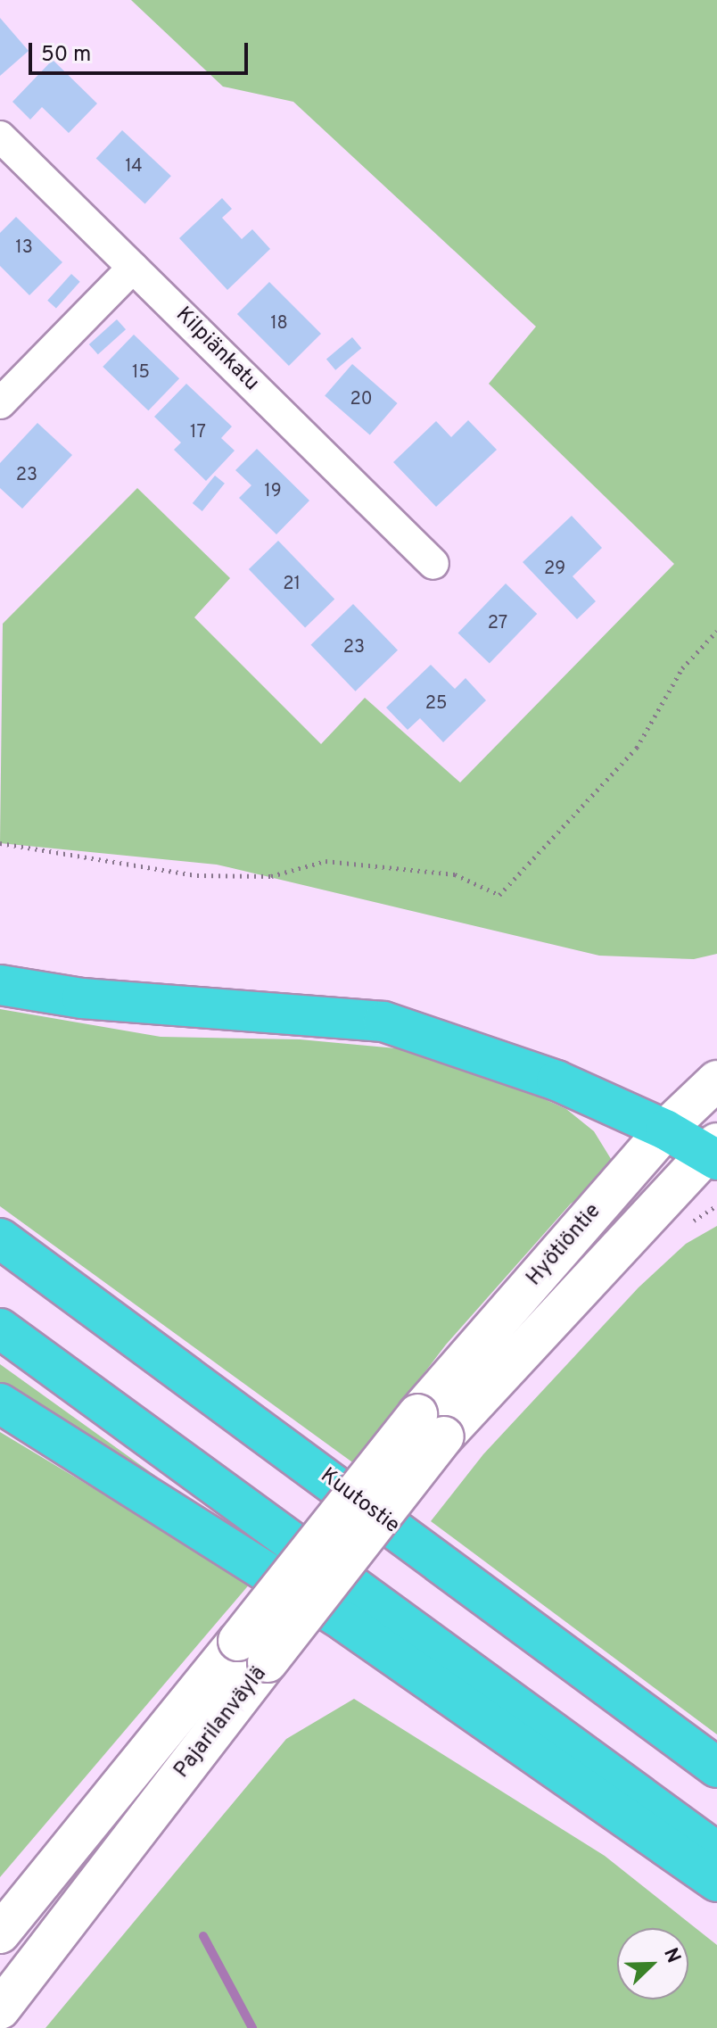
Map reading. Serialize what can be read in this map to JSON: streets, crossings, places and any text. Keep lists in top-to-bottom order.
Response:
{
  "streets": {
    "highway": ["Kuutostie"],
    "main road": ["Hyötiöntie", "Pajarilanväylä"],
    "street": ["Kilpiänkatu"]
  },
  "crossings": [
    ["Hyötiöntie", "Pajarilanväylä"]
  ],
  "house_numbers": [
    "14",
    "13",
    "18",
    "15",
    "20",
    "17",
    "23",
    "19",
    "29",
    "21",
    "27",
    "23",
    "25"
  ],
  "scale_bar": "50 m",
  "north": "top right"
}
